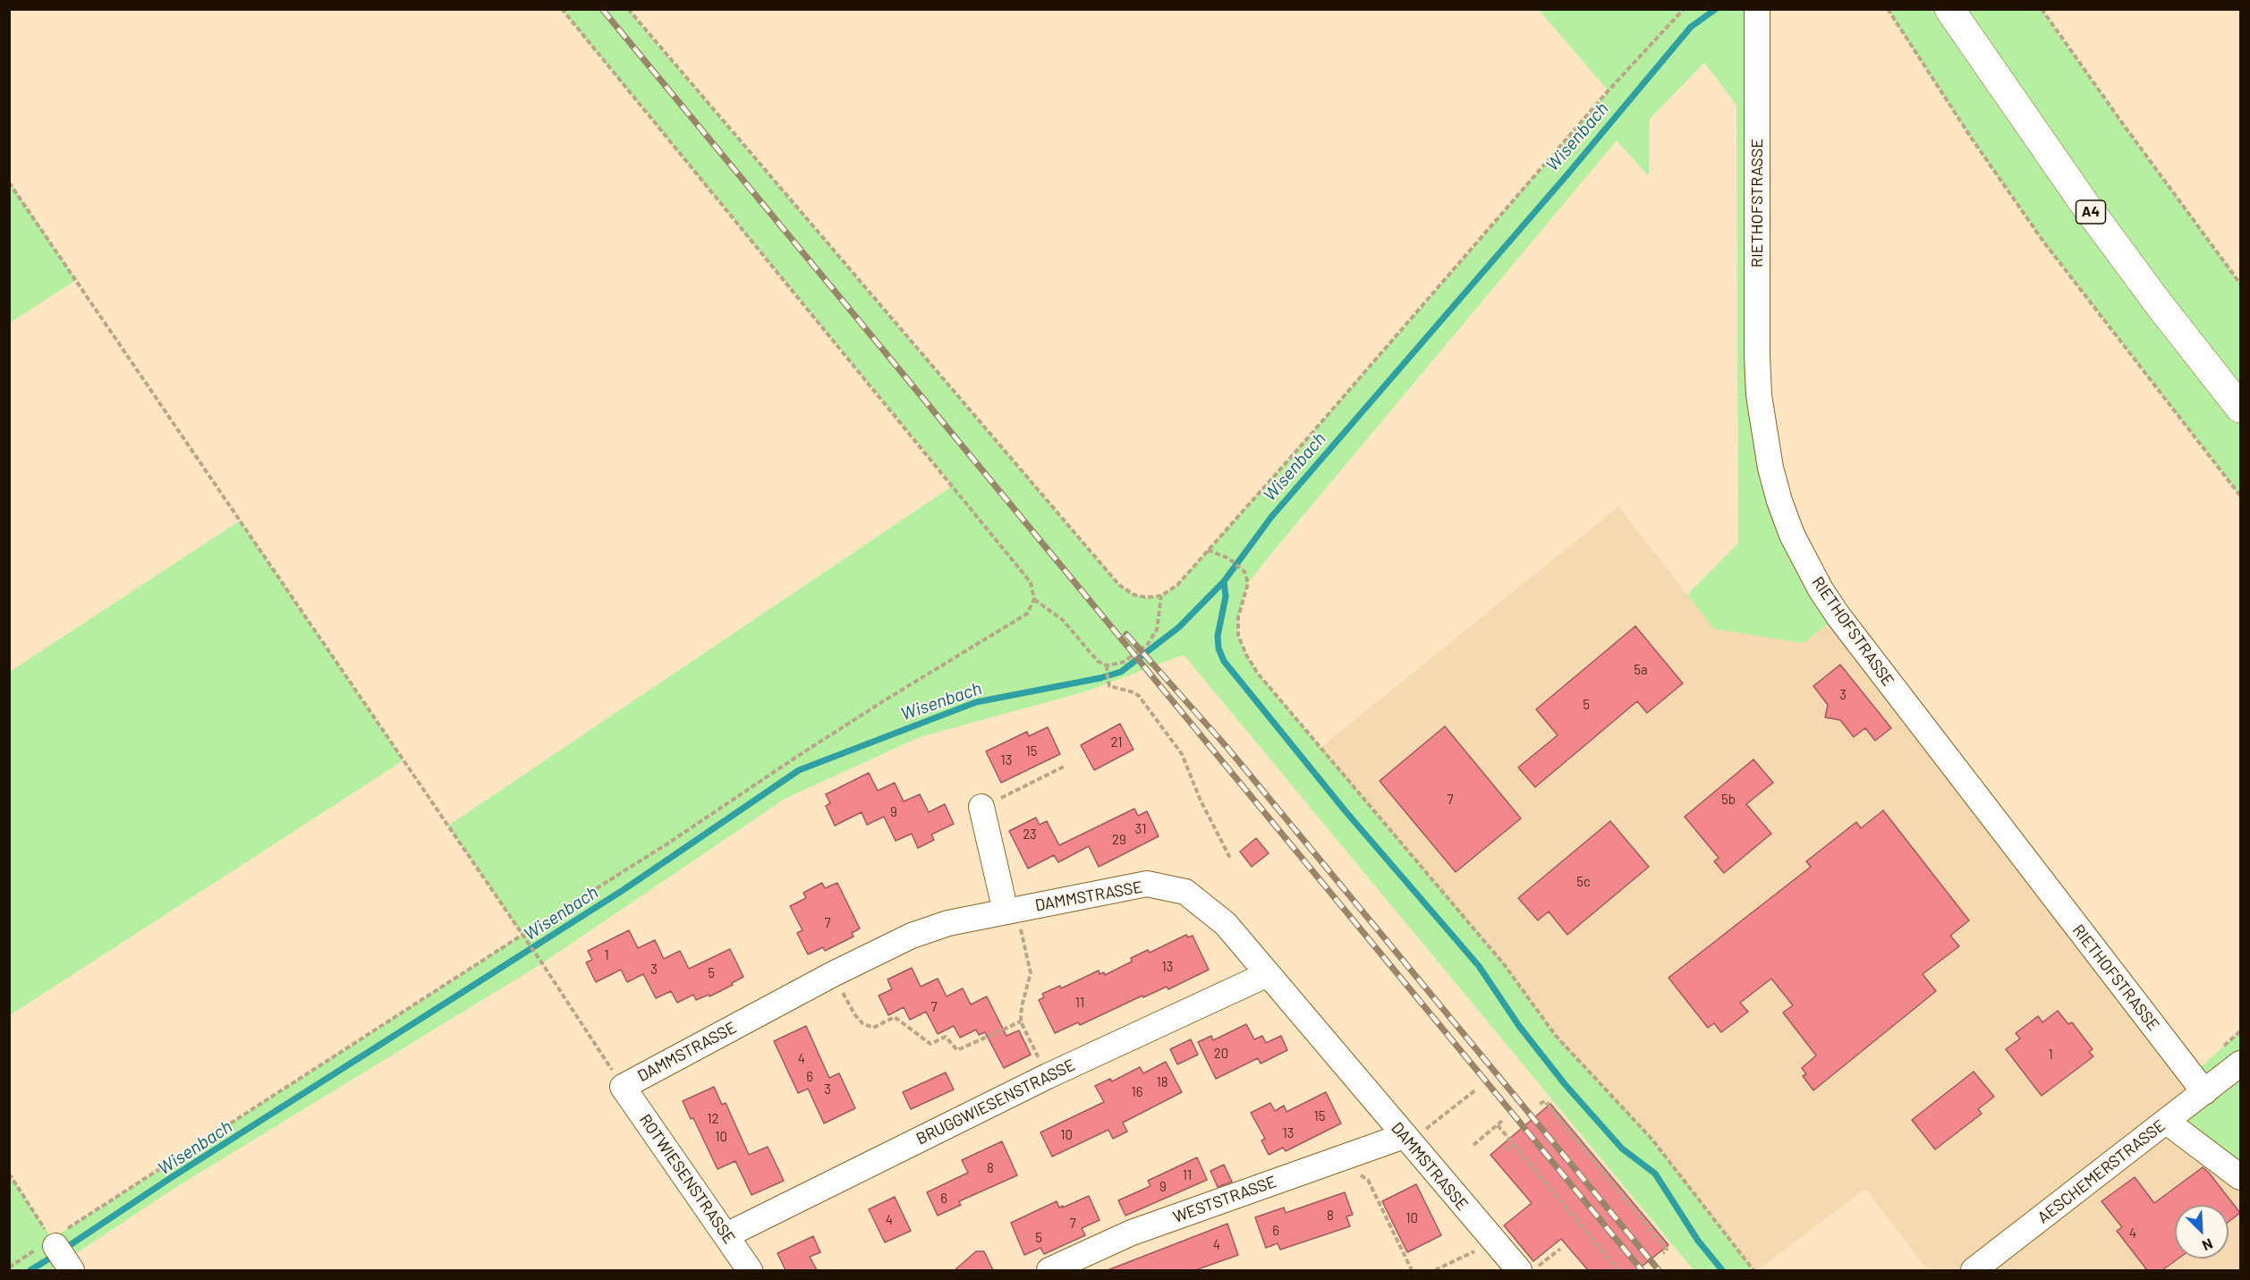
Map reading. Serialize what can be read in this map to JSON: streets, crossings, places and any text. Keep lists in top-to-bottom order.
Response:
{
  "streets": {
    "highway": ["A4"],
    "street": [
      "RIETHOFSTRASSE",
      "DAMMSTRASSE",
      "BRUGGWIESENSTRASSE",
      "AESCHEMERSTRASSE",
      "ROTWIESENSTRASSE",
      "WESTSTRASSE"
    ]
  },
  "crossings": [
    ["RIETHOFSTRASSE", "AESCHEMERSTRASSE"],
    ["DAMMSTRASSE", "BRUGGWIESENSTRASSE"],
    ["DAMMSTRASSE", "ROTWIESENSTRASSE"],
    ["DAMMSTRASSE", "WESTSTRASSE"],
    ["BRUGGWIESENSTRASSE", "ROTWIESENSTRASSE"]
  ],
  "water": ["Wisenbach"],
  "house_numbers": [
    "5a",
    "3",
    "5",
    "21",
    "15",
    "13",
    "7",
    "5b",
    "9",
    "31",
    "23",
    "29",
    "5c",
    "7",
    "1",
    "13",
    "3",
    "5",
    "11",
    "7",
    "20",
    "1",
    "4",
    "6",
    "18",
    "3",
    "16",
    "15",
    "12",
    "13",
    "10",
    "10",
    "8",
    "11",
    "9",
    "6",
    "8",
    "10",
    "4",
    "7",
    "6",
    "4",
    "5",
    "4"
  ],
  "north": "bottom right"
}
